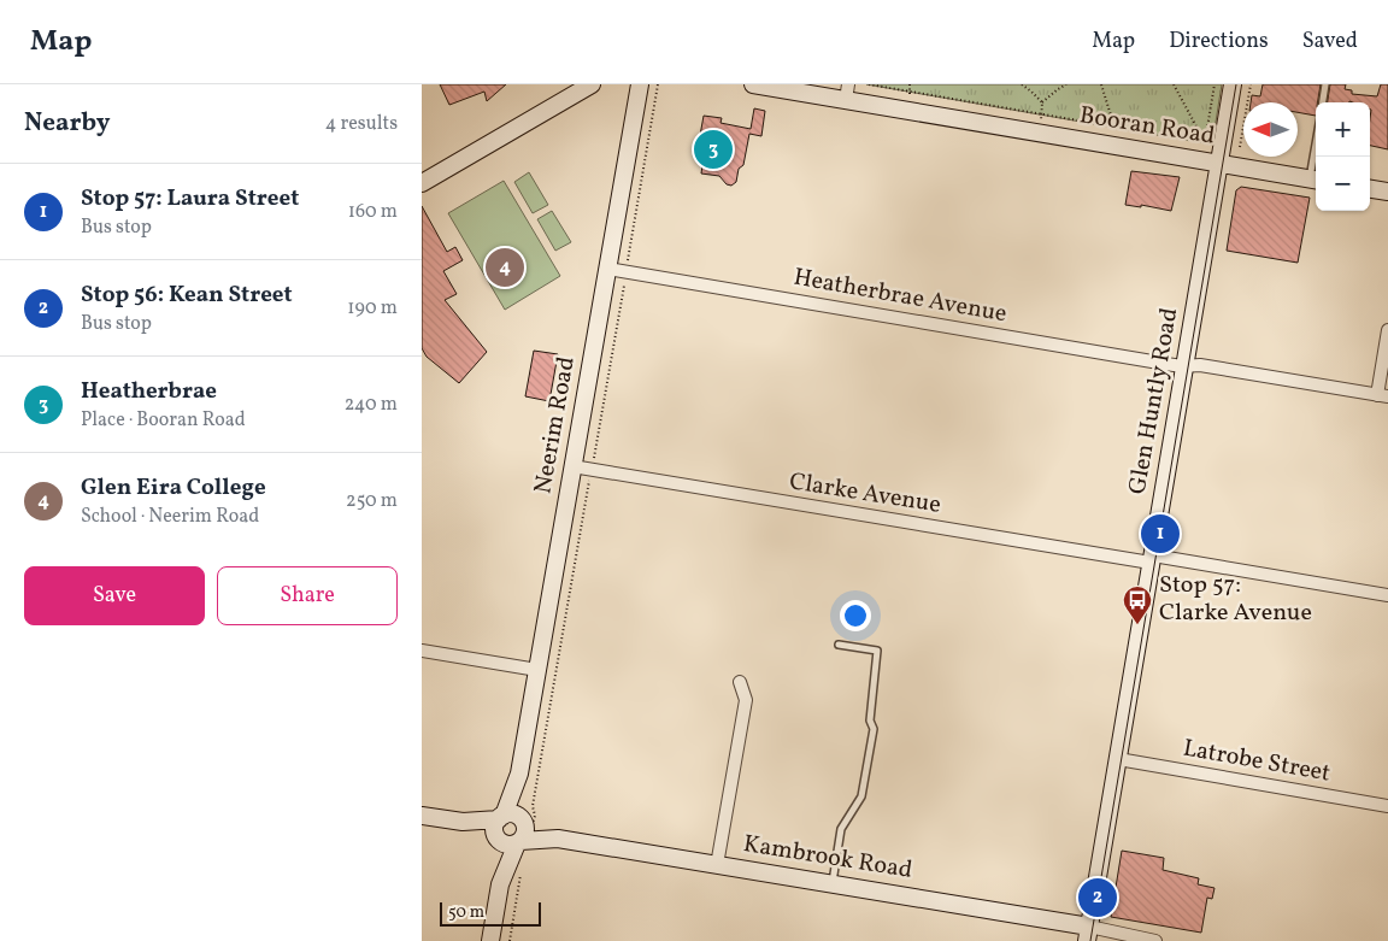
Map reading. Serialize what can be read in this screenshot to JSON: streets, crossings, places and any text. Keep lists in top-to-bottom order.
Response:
{
  "streets": {
    "street": [
      "Booran Road",
      "Heatherbrae Avenue",
      "Glen Huntly Road",
      "Neerim Road",
      "Clarke Avenue",
      "Latrobe Street",
      "Kambrook Road"
    ]
  },
  "crossings": [
    ["Booran Road", "Glen Huntly Road"],
    ["Heatherbrae Avenue", "Glen Huntly Road"],
    ["Heatherbrae Avenue", "Neerim Road"],
    ["Glen Huntly Road", "Clarke Avenue"],
    ["Glen Huntly Road", "Latrobe Street"],
    ["Glen Huntly Road", "Kambrook Road"],
    ["Neerim Road", "Clarke Avenue"],
    ["Neerim Road", "Kambrook Road"]
  ],
  "places": {
    "bus stop": ["Stop 57: Clarke Avenue"]
  },
  "scale_bar": "50 m",
  "north": "left",
  "page": {
    "header": "Map",
    "nav": ["Map", "Directions", "Saved"],
    "heading": ["Nearby", "4 results"],
    "map_buttons": ["+", "−"],
    "pins": [
      "3",
      "4",
      "1",
      "2"
    ],
    "list": [
      {
        "mark": "1",
        "name": "Stop 57: Laura Street",
        "note": "Bus stop",
        "value": "160 m"
      },
      {
        "mark": "2",
        "name": "Stop 56: Kean Street",
        "note": "Bus stop",
        "value": "190 m"
      },
      {
        "mark": "3",
        "name": "Heatherbrae",
        "note": "Place · Booran Road",
        "value": "240 m"
      },
      {
        "mark": "4",
        "name": "Glen Eira College",
        "note": "School · Neerim Road",
        "value": "250 m"
      }
    ],
    "buttons": ["Save", "Share"],
    "scale": "50 m"
  }
}
